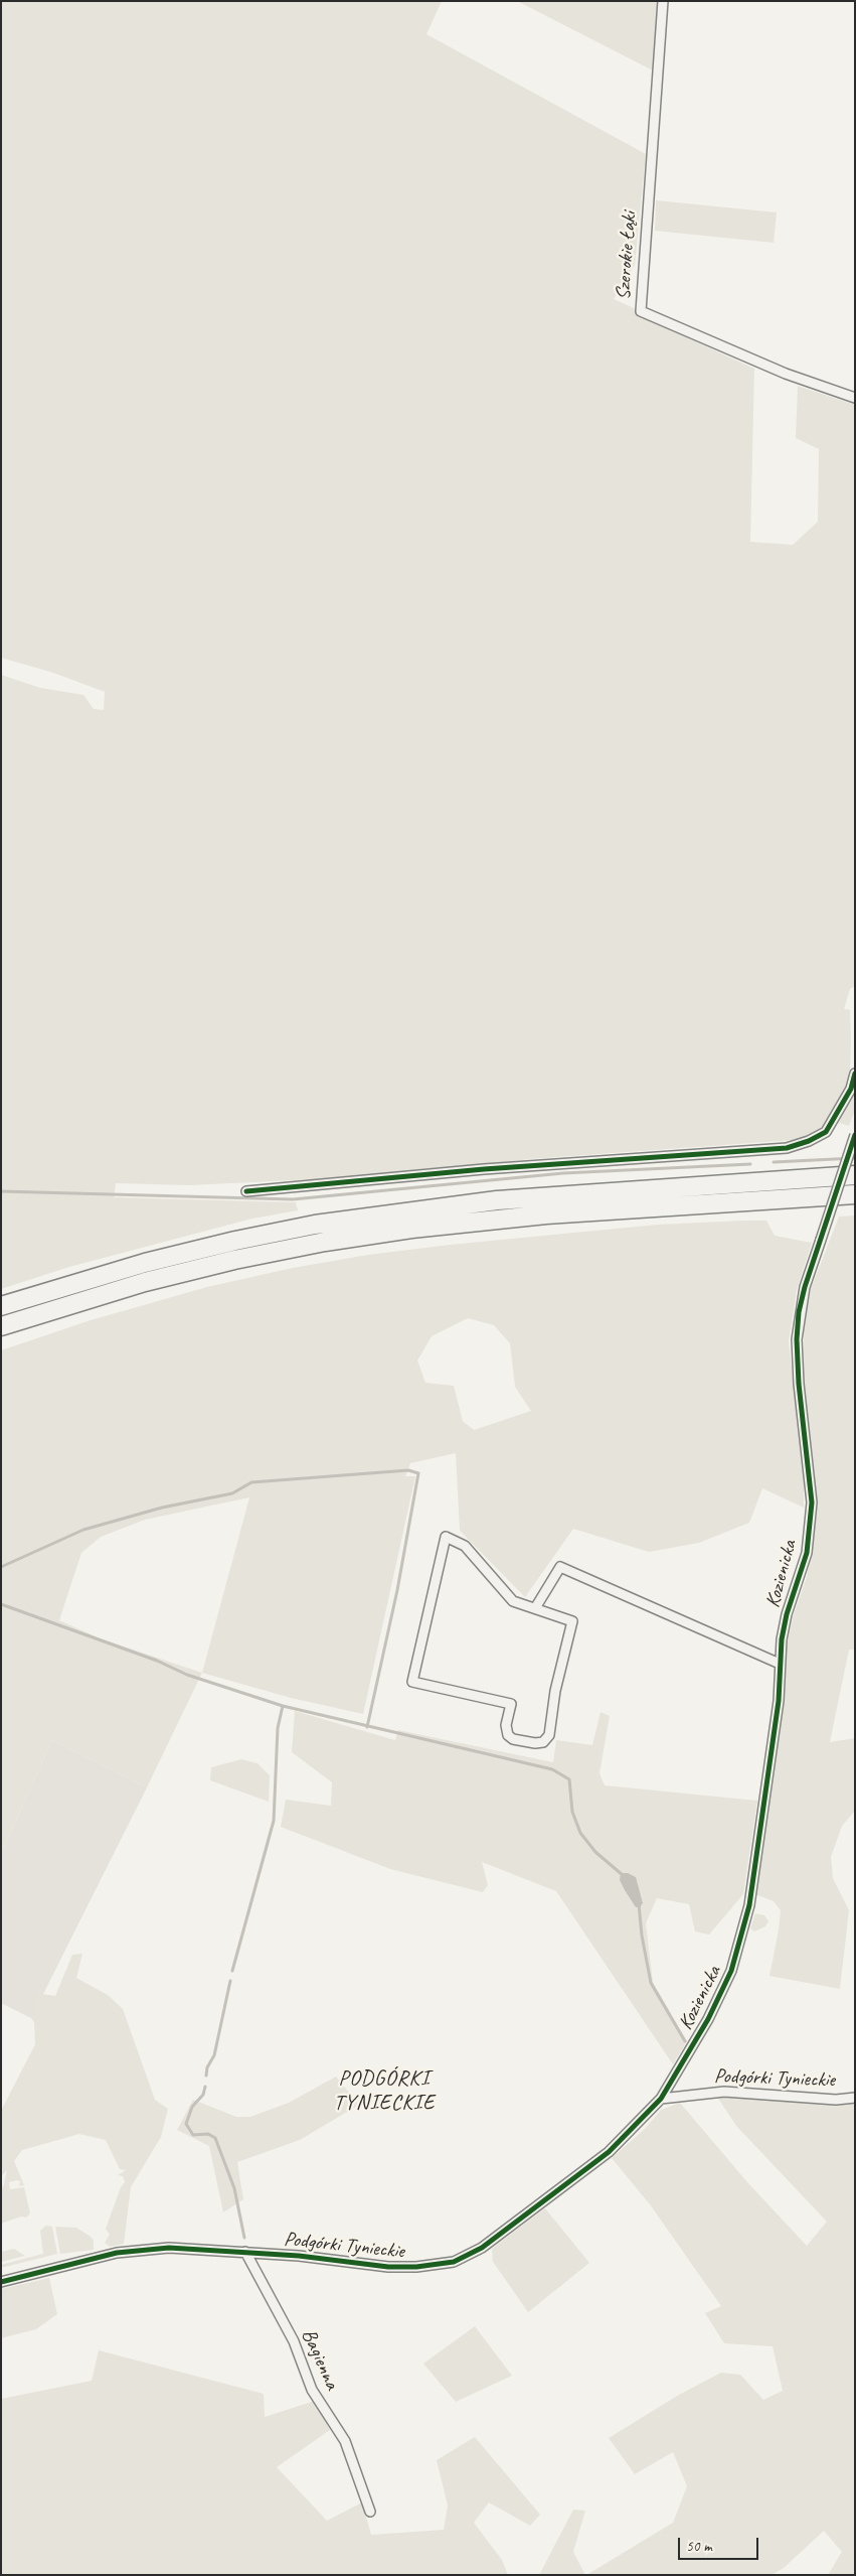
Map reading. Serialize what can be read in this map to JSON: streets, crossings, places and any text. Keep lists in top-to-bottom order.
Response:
{
  "streets": {
    "street": [
      "Szerokie Łąki",
      "Kozienicka",
      "Podgórki Tynieckie",
      "Bagienna"
    ]
  },
  "crossings": [
    ["Kozienicka", "Podgórki Tynieckie"],
    ["Podgórki Tynieckie", "Bagienna"]
  ],
  "districts": ["PODGÓRKI TYNIECKIE"],
  "scale_bar": "50 m"
}
